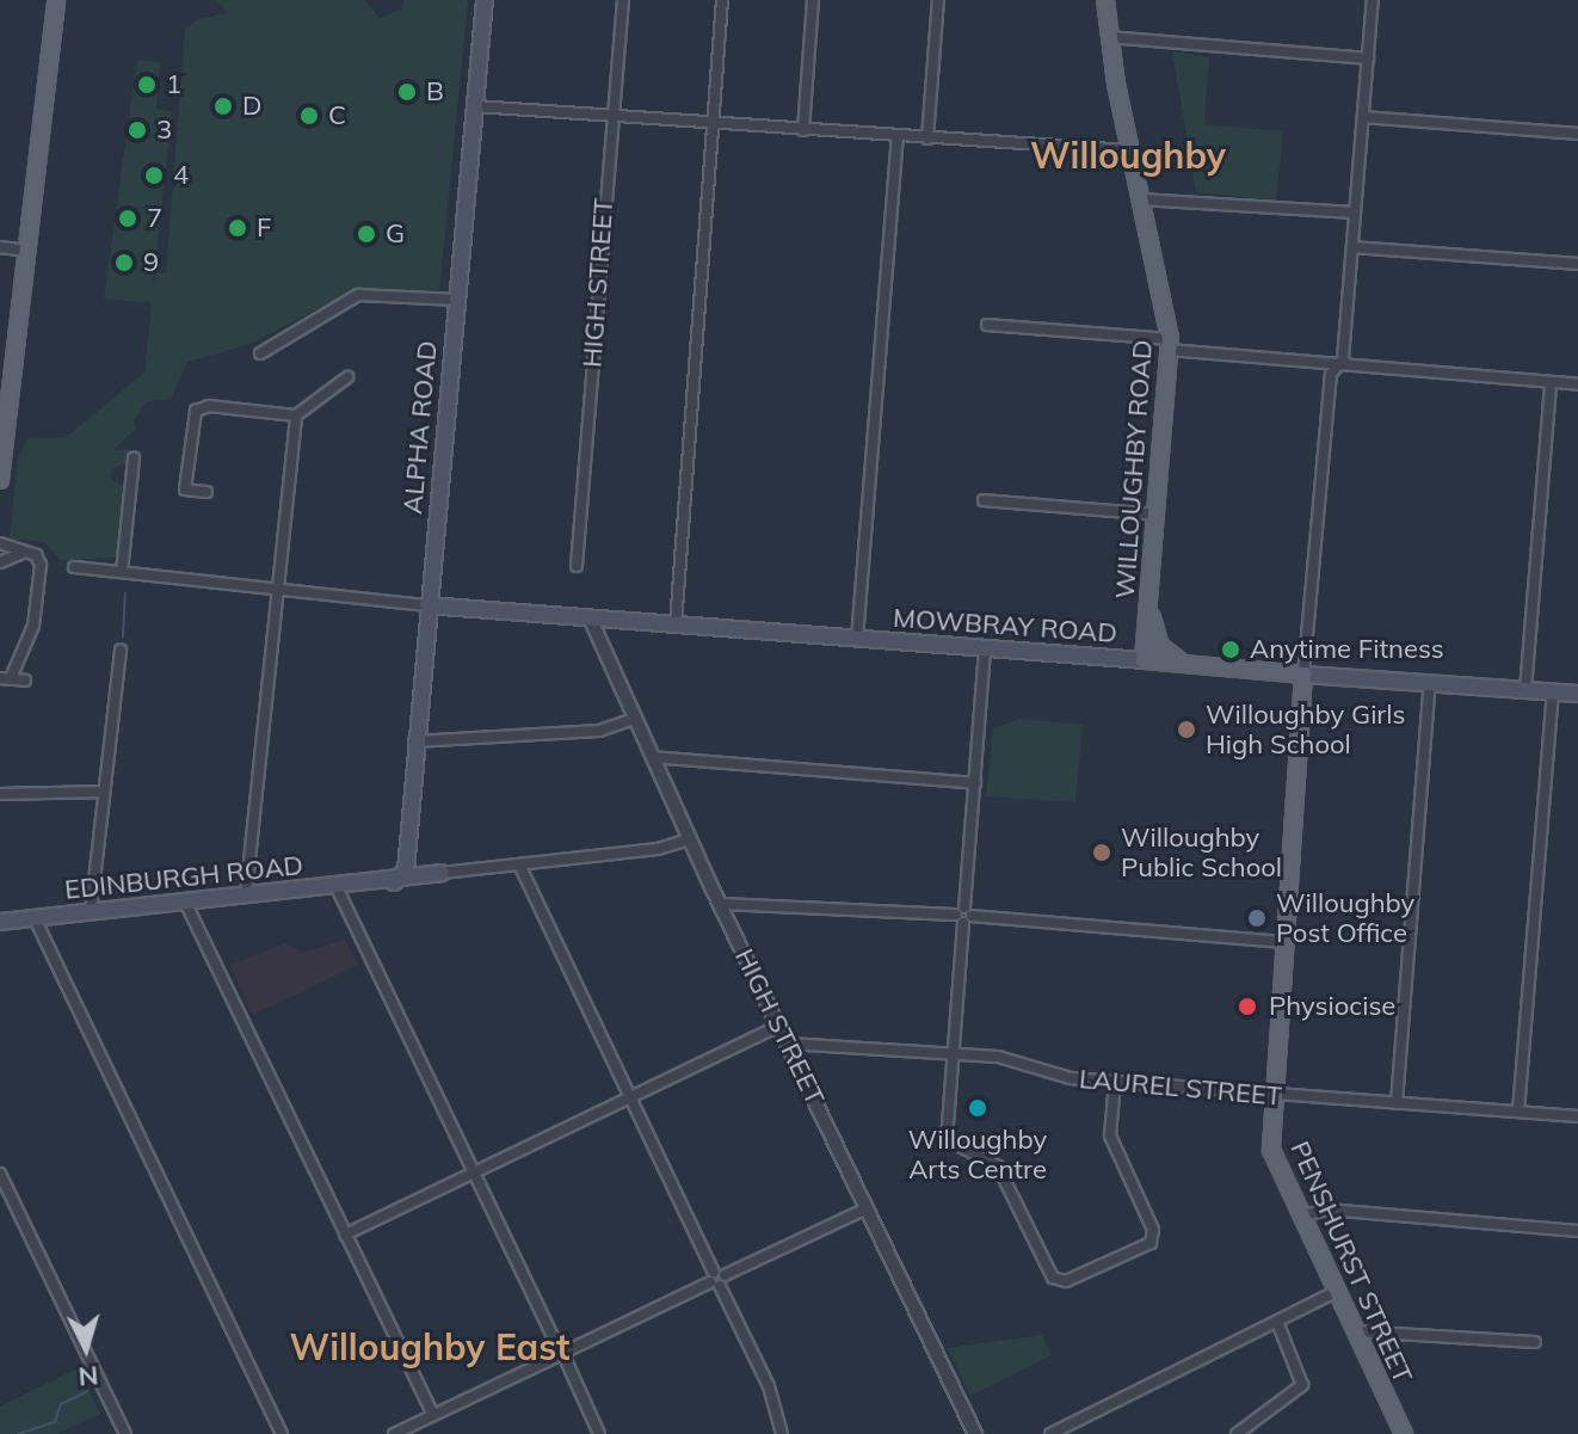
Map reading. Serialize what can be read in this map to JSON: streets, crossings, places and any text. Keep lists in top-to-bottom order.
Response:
{
  "streets": {
    "main road": [
      "ALPHA ROAD",
      "WILLOUGHBY ROAD",
      "MOWBRAY ROAD",
      "EDINBURGH ROAD",
      "PENSHURST STREET"
    ],
    "street": ["HIGH STREET", "LAUREL STREET"]
  },
  "crossings": [
    ["HIGH STREET", "MOWBRAY ROAD"],
    ["HIGH STREET", "LAUREL STREET"],
    ["ALPHA ROAD", "MOWBRAY ROAD"],
    ["ALPHA ROAD", "EDINBURGH ROAD"],
    ["WILLOUGHBY ROAD", "MOWBRAY ROAD"],
    ["MOWBRAY ROAD", "PENSHURST STREET"],
    ["LAUREL STREET", "PENSHURST STREET"]
  ],
  "districts": ["Willoughby", "Willoughby East"],
  "places": [
    "1",
    "B",
    "D",
    "C",
    "3",
    "4",
    "7",
    "F",
    "G",
    "9",
    "Anytime Fitness",
    "Willoughby Girls High School",
    "Willoughby Public School",
    "Willoughby Post Office",
    "Physiocise",
    "Willoughby Arts Centre"
  ],
  "north": "bottom"
}
